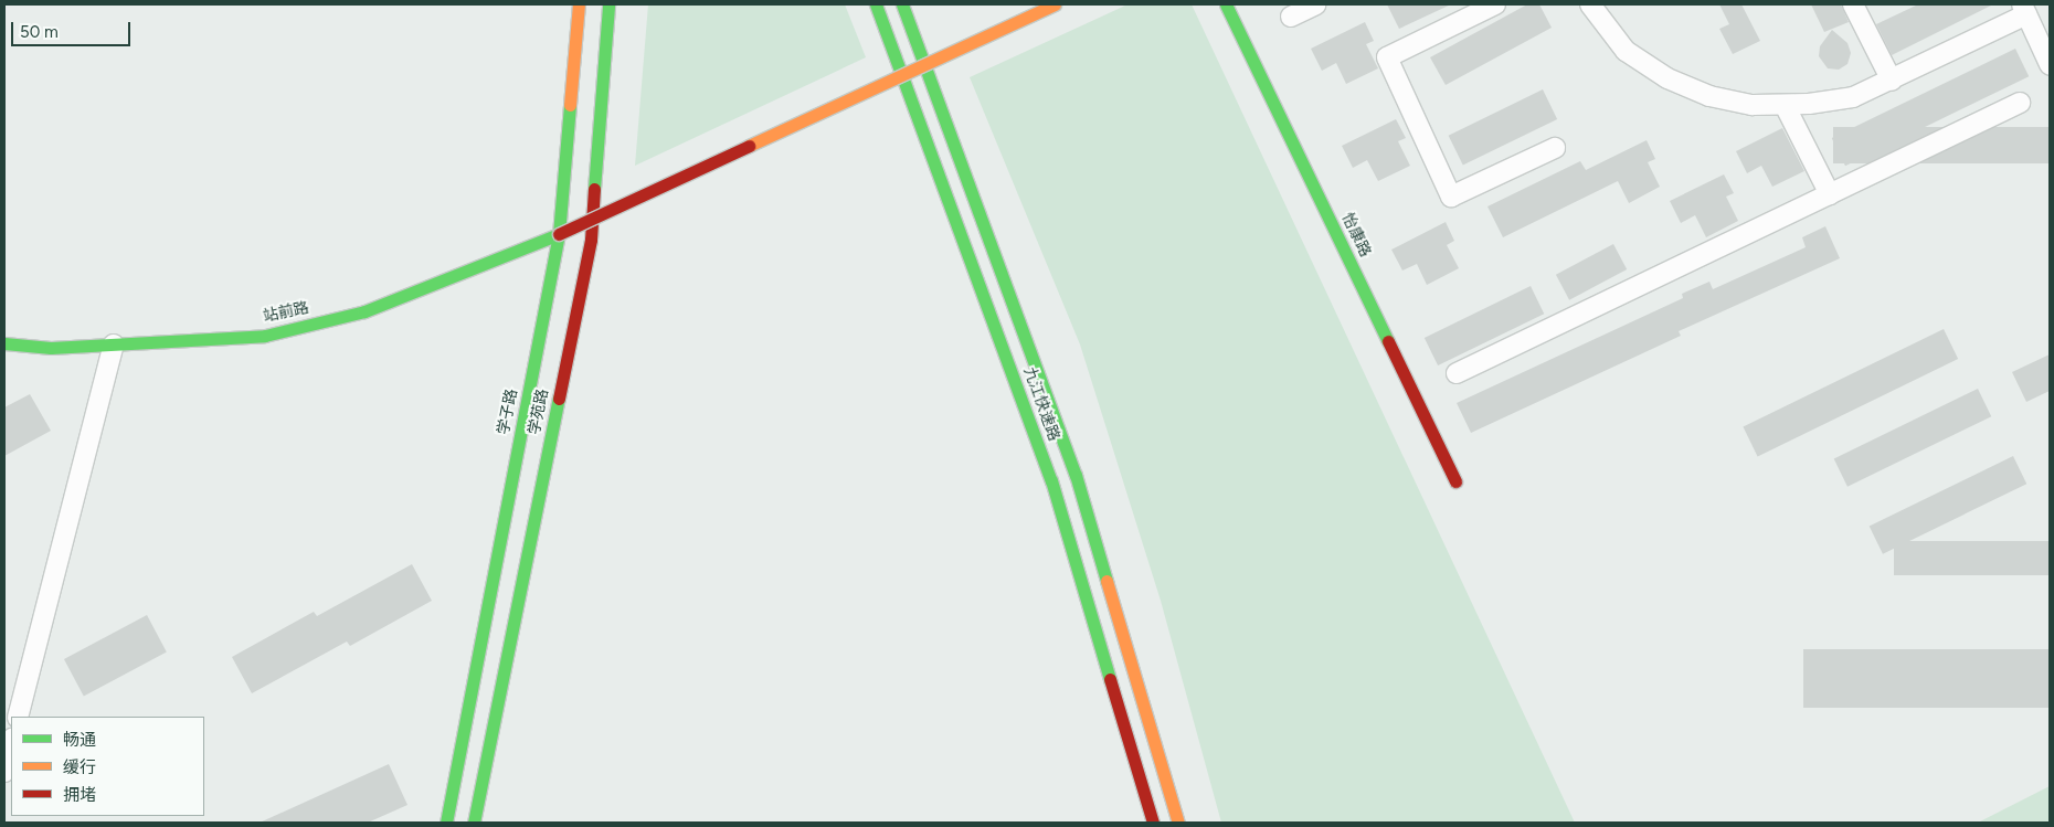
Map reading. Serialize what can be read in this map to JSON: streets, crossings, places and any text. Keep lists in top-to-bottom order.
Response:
{
  "streets": {
    "main road": [
      "怡康路",
      "站前路",
      "九江快速路",
      "学子路",
      "学苑路"
    ]
  },
  "crossings": [
    ["站前路", "学子路"]
  ],
  "legend": ["畅通", "缓行", "拥堵"],
  "scale_bar": "50 m"
}
